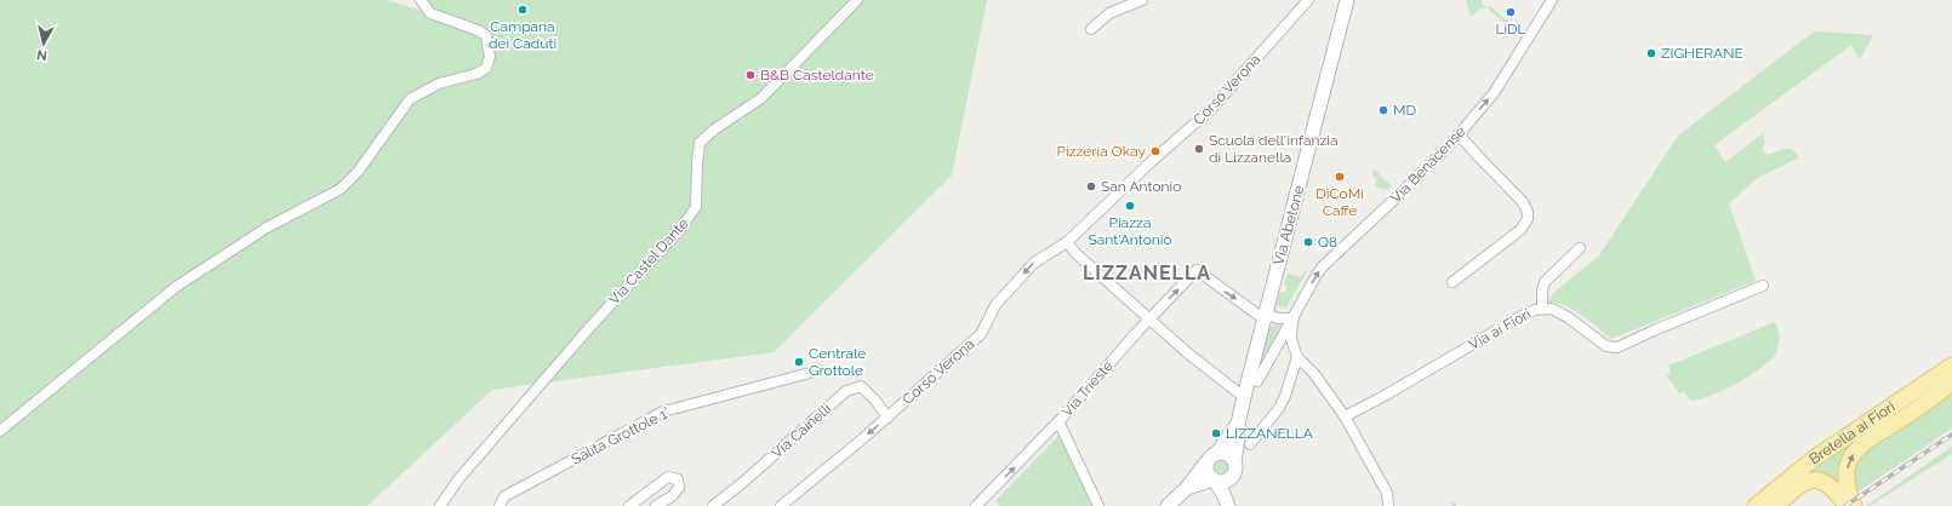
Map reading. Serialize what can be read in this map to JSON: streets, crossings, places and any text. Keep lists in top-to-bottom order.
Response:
{
  "streets": {
    "main road": ["Via Abetone", "Bretella ai Fiori"],
    "street": [
      "Corso Verona",
      "Via Benacense",
      "Via Castel Dante",
      "Via ai Fiori",
      "Via Trieste",
      "Via Cainelli",
      "Salita Grottole 1°"
    ]
  },
  "crossings": [
    ["Corso Verona", "Via Cainelli"],
    ["Via Abetone", "Via Trieste"]
  ],
  "one_way": ["Corso Verona", "Via Benacense", "Via Trieste"],
  "districts": ["LIZZANELLA"],
  "places": [
    "Campana dei Caduti",
    "LiDL",
    "ZIGHERANE",
    "B&B Casteldante",
    "MD",
    "Scuola dell'infanzia di Lizzanella",
    "Pizzeria Okay",
    "DiCoMi Caffè",
    "San Antonio",
    "Piazza Sant'Antonio",
    "Q8",
    "Centrale Grottole",
    "LIZZANELLA"
  ],
  "north": "bottom"
}
